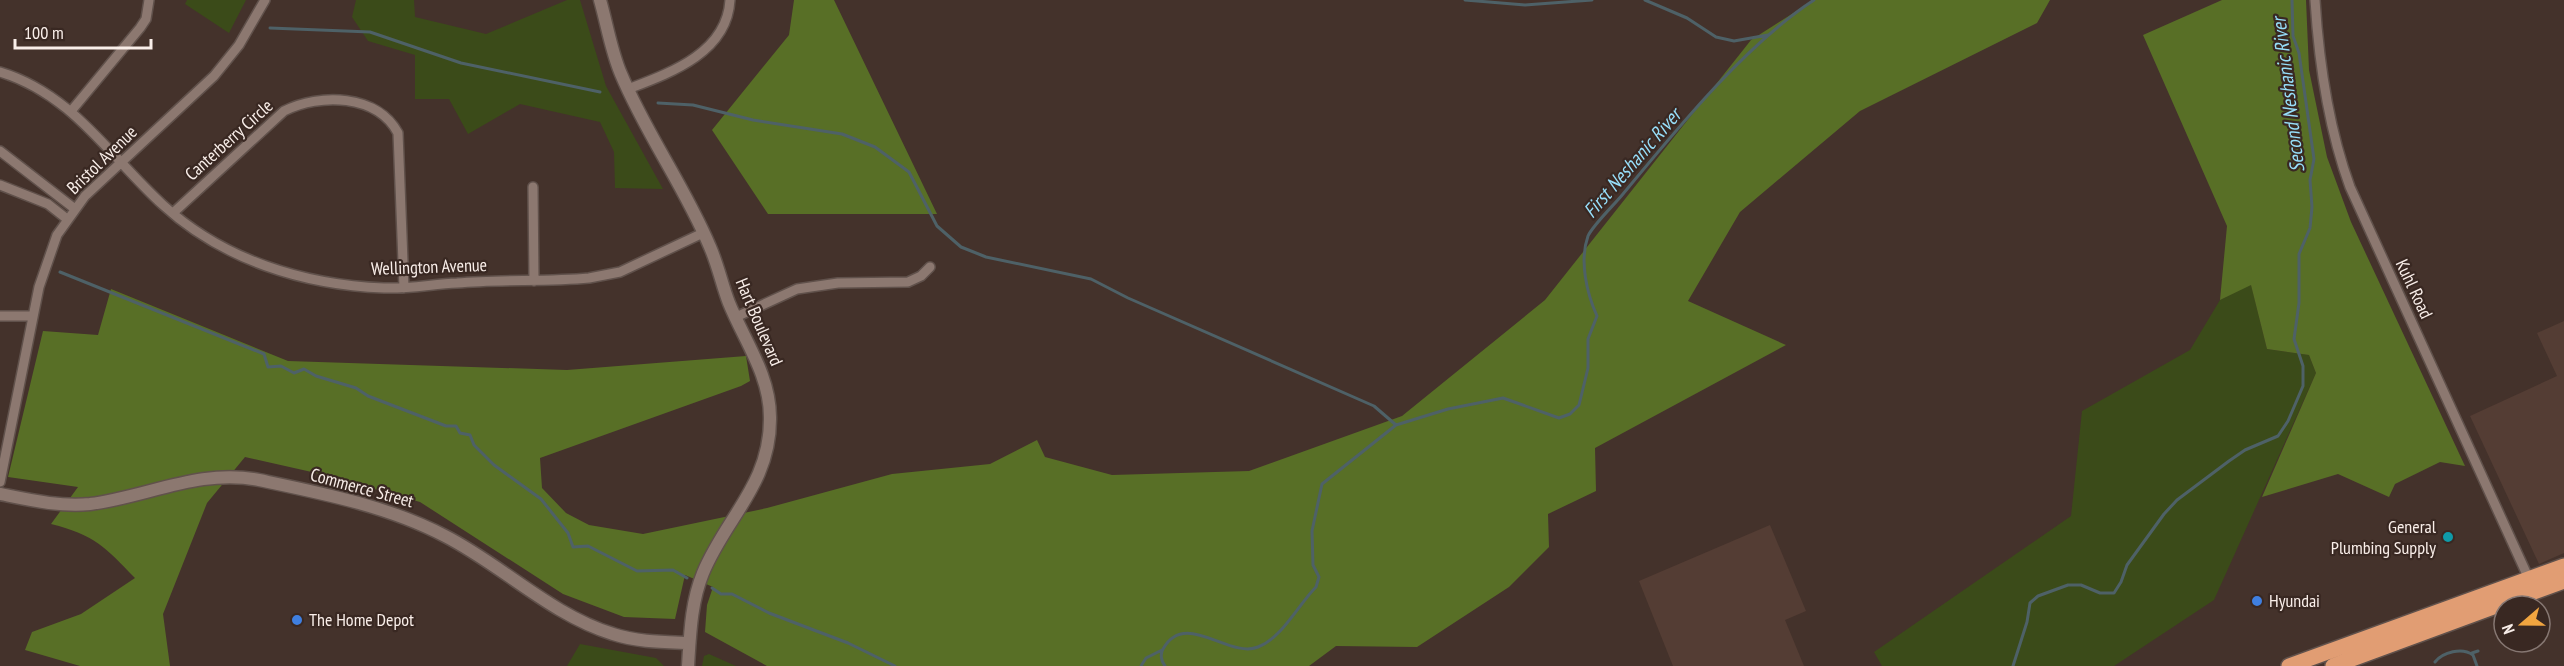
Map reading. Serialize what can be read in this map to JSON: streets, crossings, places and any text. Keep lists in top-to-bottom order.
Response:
{
  "streets": {
    "street": [
      "Canterberry Circle",
      "Bristol Avenue",
      "Wellington Avenue",
      "Kuhl Road",
      "Hart Boulevard",
      "Commerce Street"
    ]
  },
  "crossings": [
    ["Canterberry Circle", "Wellington Avenue"],
    ["Bristol Avenue", "Wellington Avenue"],
    ["Wellington Avenue", "Hart Boulevard"],
    ["Hart Boulevard", "Commerce Street"]
  ],
  "water": ["Second Neshanic River", "First Neshanic River"],
  "places": ["General Plumbing Supply", "Hyundai", "The Home Depot"],
  "scale_bar": "100 m",
  "north": "left"
}
